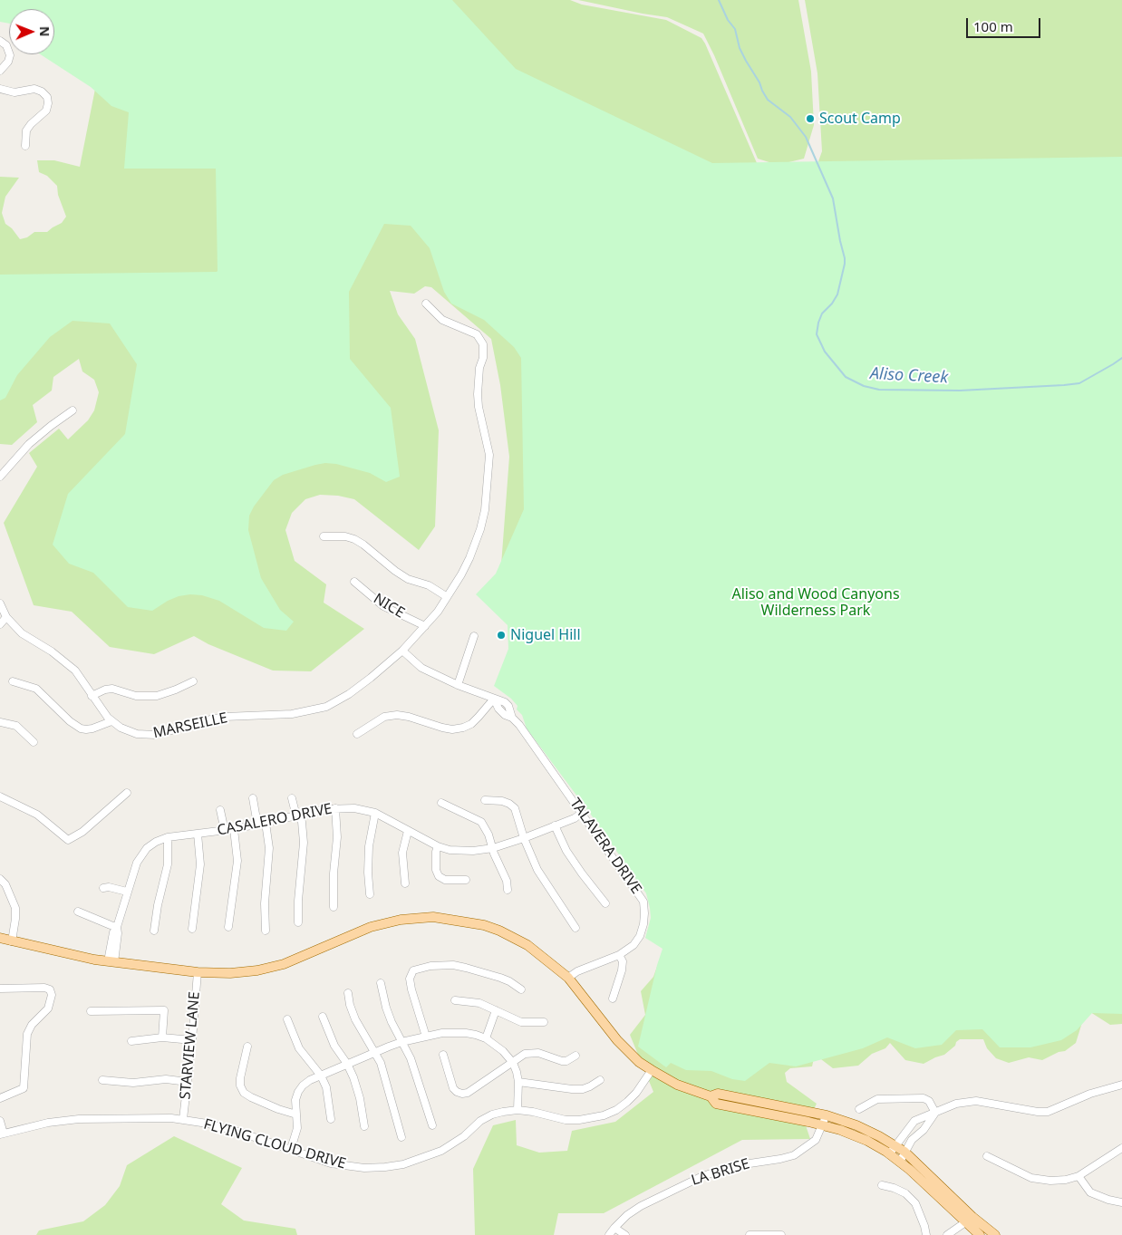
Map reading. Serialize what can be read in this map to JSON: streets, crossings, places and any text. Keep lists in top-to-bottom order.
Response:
{
  "streets": {
    "street": [
      "NICE",
      "MARSEILLE",
      "CASALERO DRIVE",
      "TALAVERA DRIVE",
      "STARVIEW LANE",
      "FLYING CLOUD DRIVE",
      "LA BRISE"
    ]
  },
  "crossings": [
    ["NICE", "MARSEILLE"],
    ["MARSEILLE", "TALAVERA DRIVE"],
    ["CASALERO DRIVE", "TALAVERA DRIVE"],
    ["STARVIEW LANE", "FLYING CLOUD DRIVE"]
  ],
  "water": ["Aliso Creek"],
  "parks": ["Aliso and Wood Canyons Wilderness Park"],
  "places": ["Scout Camp", "Niguel Hill"],
  "scale_bar": "100 m",
  "north": "right"
}
